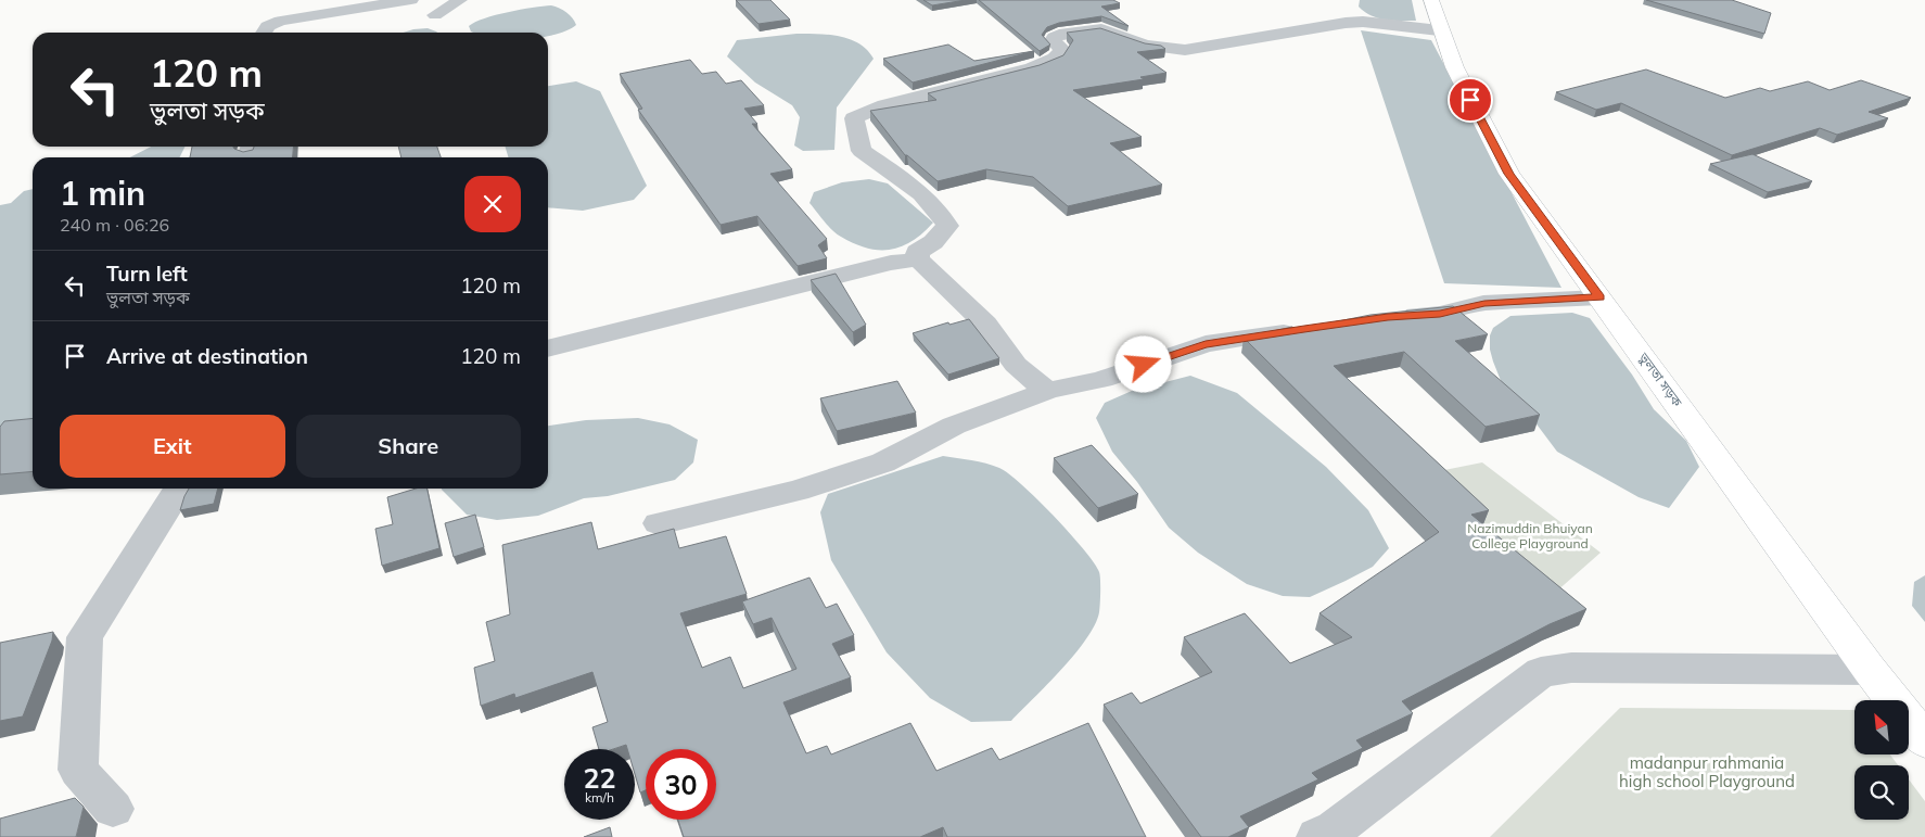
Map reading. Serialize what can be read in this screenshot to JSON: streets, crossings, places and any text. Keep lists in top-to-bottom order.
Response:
{
  "streets": {
    "highway": ["ভুলতা সড়ক"]
  },
  "parks": ["Nazimuddin Bhuiyan College Playground", "madanpur rahmania high school Playground"],
  "north": "top left",
  "page": {
    "turn": ["120 m", "ভুলতা সড়ক"],
    "heading": ["1 min", "240 m · 06:26"],
    "list": [
      {
        "name": "Turn left",
        "note": "ভুলতা সড়ক",
        "value": "120 m"
      },
      {
        "name": "Arrive at destination",
        "value": "120 m"
      }
    ],
    "buttons": ["Exit", "Share"],
    "speed": "22 km/h",
    "limit": "30"
  }
}
